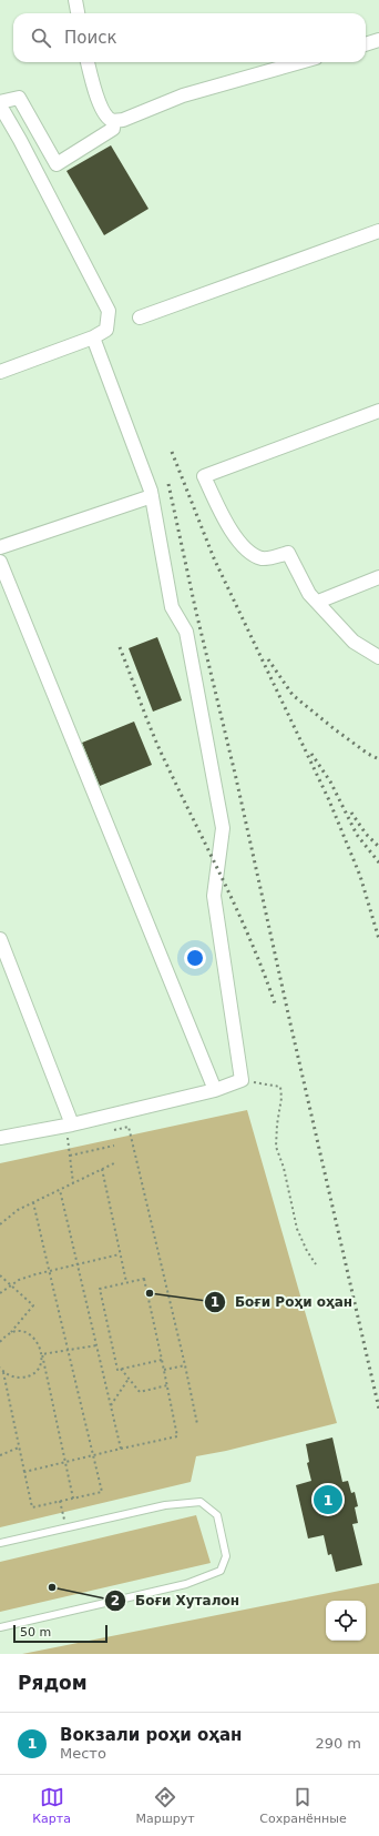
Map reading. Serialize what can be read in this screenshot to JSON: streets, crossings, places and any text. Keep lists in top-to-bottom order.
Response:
{
  "places": ["Боғи Роҳи оҳан", "Боғи Хуталон"],
  "scale_bar": "50 m",
  "page": {
    "search": "Поиск",
    "pins": "1",
    "scale": "50 m",
    "heading": "Рядом",
    "list": [
      {
        "mark": "1",
        "name": "Вокзали роҳи оҳан",
        "note": "Место",
        "value": "290 m"
      }
    ],
    "nav": ["Карта", "Маршрут", "Сохранённые"]
  }
}
